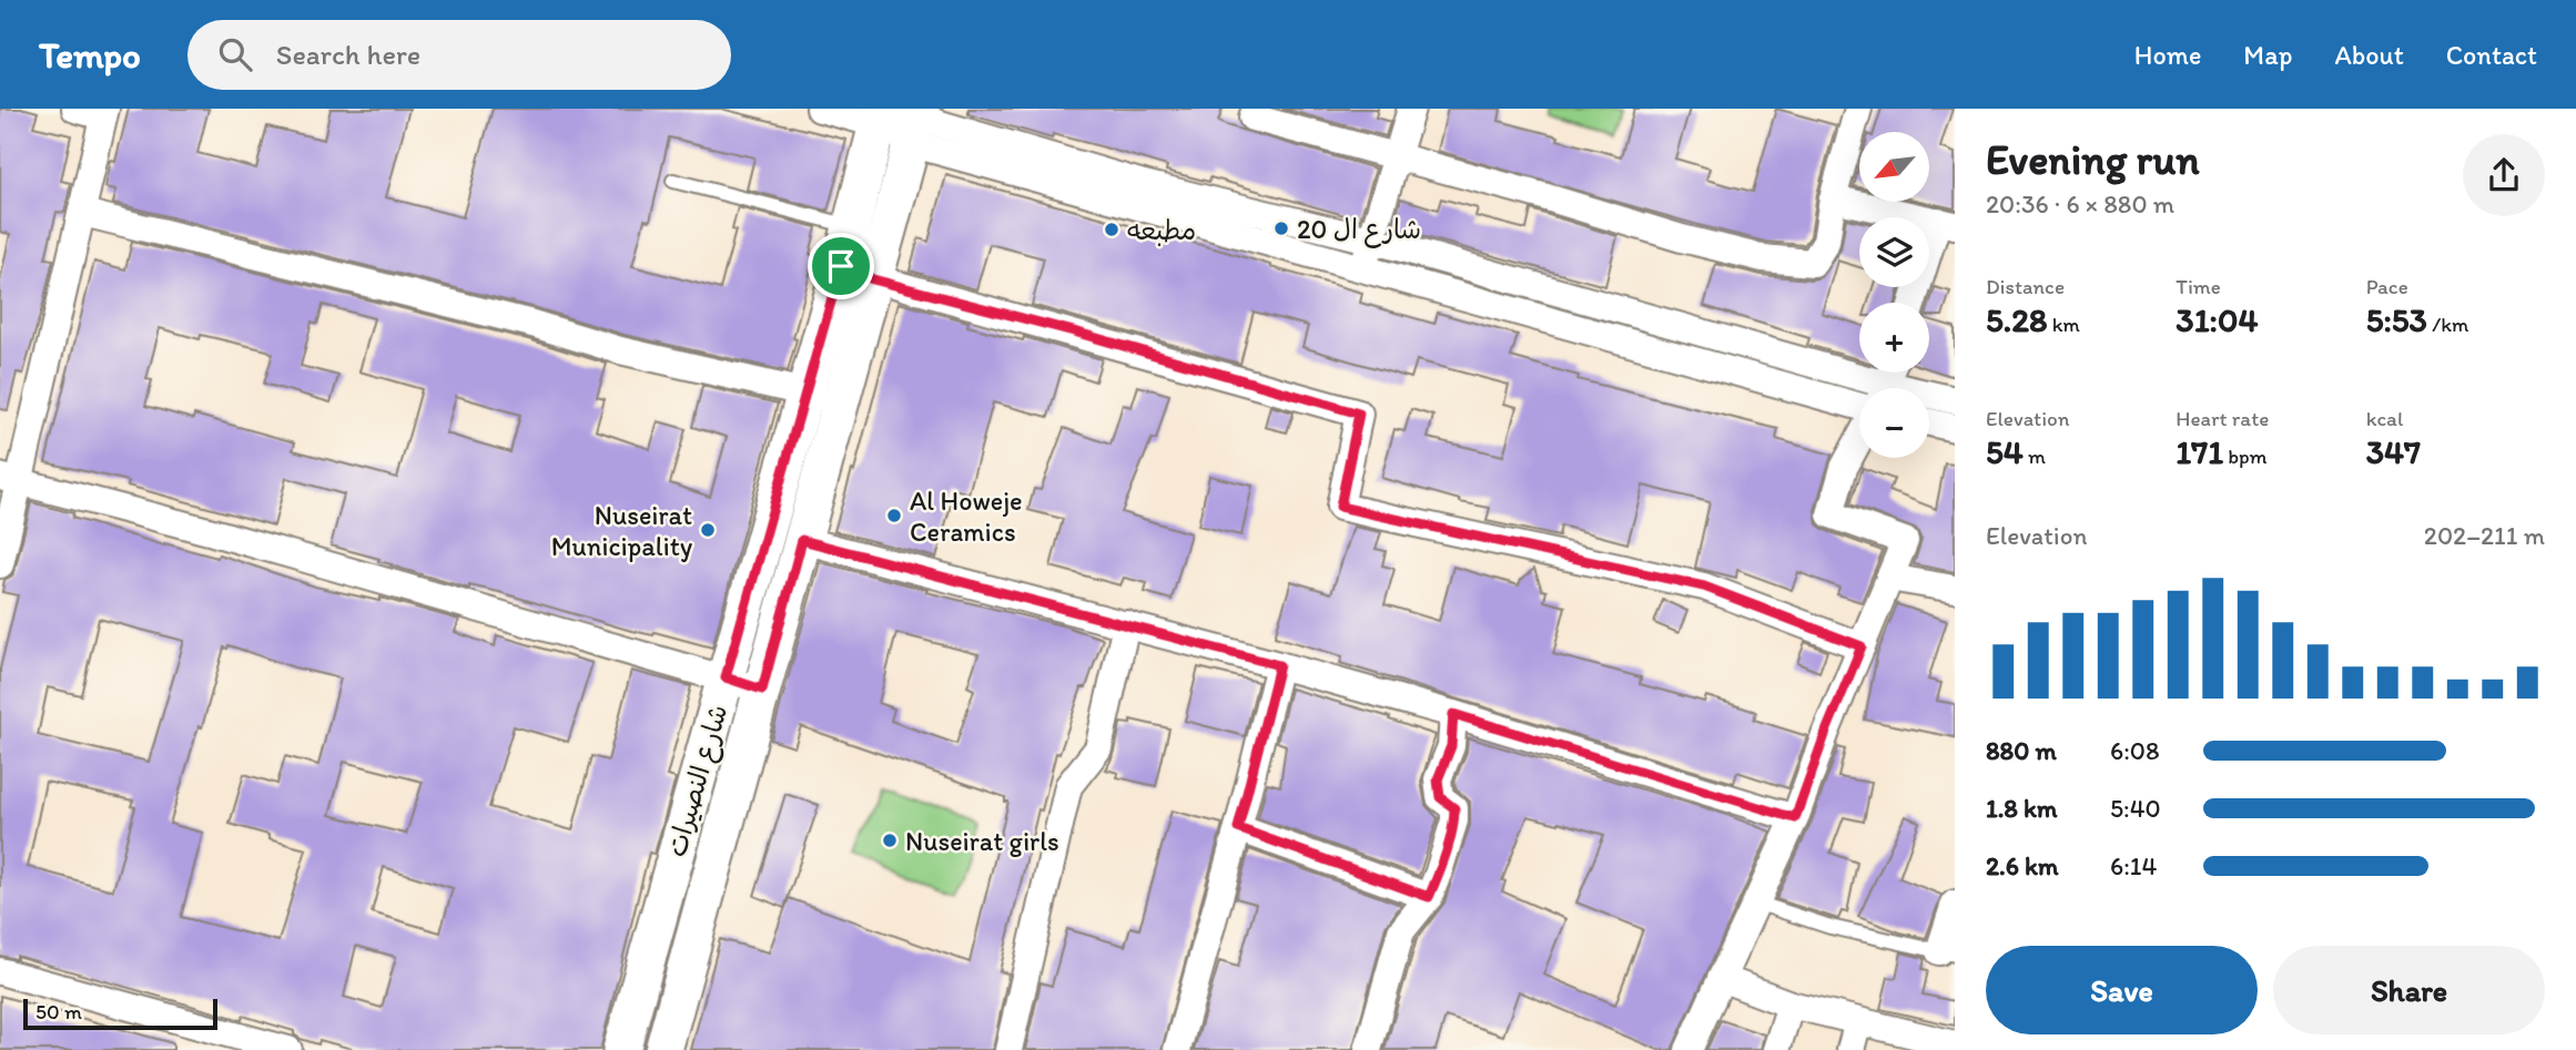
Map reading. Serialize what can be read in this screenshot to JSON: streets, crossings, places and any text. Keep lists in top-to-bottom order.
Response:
{
  "streets": {
    "main road": ["شارع النصيرات"]
  },
  "places": [
    "شارع ال 20",
    "مطبعه",
    "Al Howeje Ceramics",
    "Nuseirat Municipality",
    "Nuseirat girls"
  ],
  "scale_bar": "50 m",
  "north": "bottom left",
  "page": {
    "header": "Tempo",
    "search": "Search here",
    "nav": [
      "Home",
      "Map",
      "About",
      "Contact"
    ],
    "heading": ["Evening run", "20:36 · 6 × 880 m"],
    "map_buttons": ["+", "−"],
    "stats": [
      ["Distance", "5.28 km"],
      ["Time", "31:04"],
      ["Pace", "5:53 /km"],
      ["Elevation", "54 m"],
      ["Heart rate", "171 bpm"],
      ["kcal", "347"]
    ],
    "chart": ["Elevation", "202–211 m"],
    "list": [
      {
        "name": "880 m",
        "note": "6:08"
      },
      {
        "name": "1.8 km",
        "note": "5:40"
      },
      {
        "name": "2.6 km",
        "note": "6:14"
      }
    ],
    "buttons": ["Save", "Share"],
    "scale": "50 m"
  }
}
